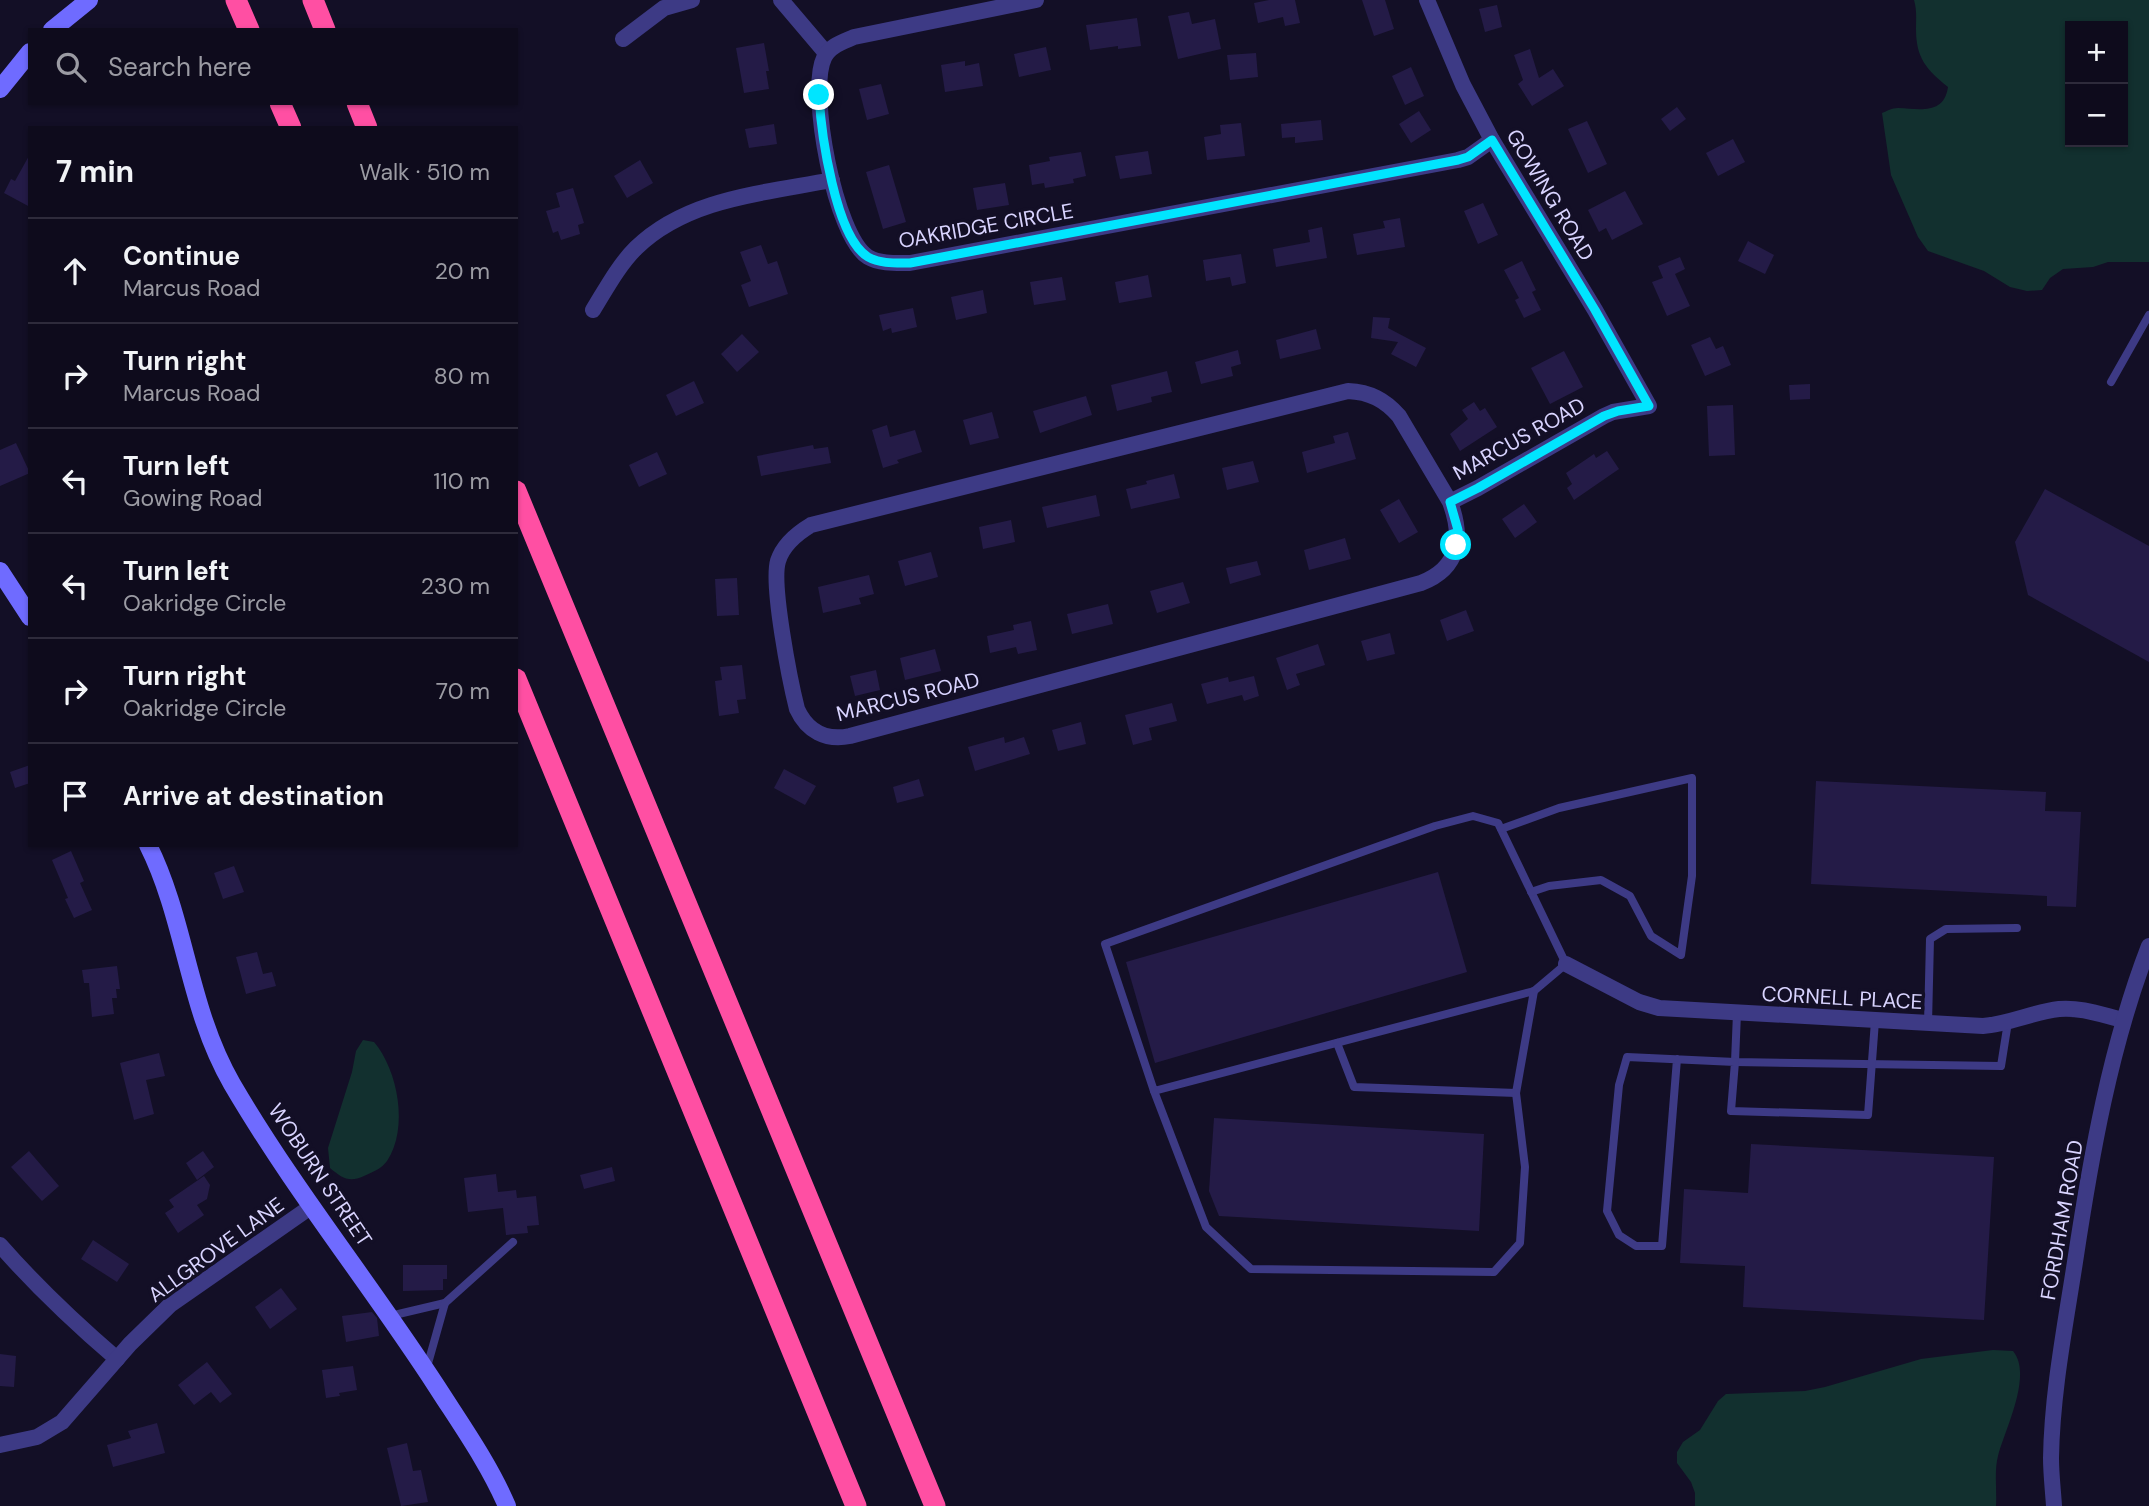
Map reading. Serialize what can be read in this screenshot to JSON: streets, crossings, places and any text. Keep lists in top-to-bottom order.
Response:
{
  "streets": {
    "street": [
      "GOWING ROAD",
      "OAKRIDGE CIRCLE",
      "MARCUS ROAD",
      "CORNELL PLACE",
      "WOBURN STREET",
      "FORDHAM ROAD",
      "ALLGROVE LANE"
    ]
  },
  "crossings": [
    ["GOWING ROAD", "OAKRIDGE CIRCLE"],
    ["GOWING ROAD", "MARCUS ROAD"],
    ["CORNELL PLACE", "FORDHAM ROAD"],
    ["WOBURN STREET", "ALLGROVE LANE"]
  ],
  "page": {
    "map_buttons": ["+", "−"],
    "search": "Search here",
    "heading": ["7 min", "Walk · 510 m"],
    "list": [
      ["Continue", "Marcus Road", "20 m"],
      ["Turn right", "Marcus Road", "80 m"],
      ["Turn left", "Gowing Road", "110 m"],
      ["Turn left", "Oakridge Circle", "230 m"],
      ["Turn right", "Oakridge Circle", "70 m"],
      "Arrive at destination"
    ]
  }
}
